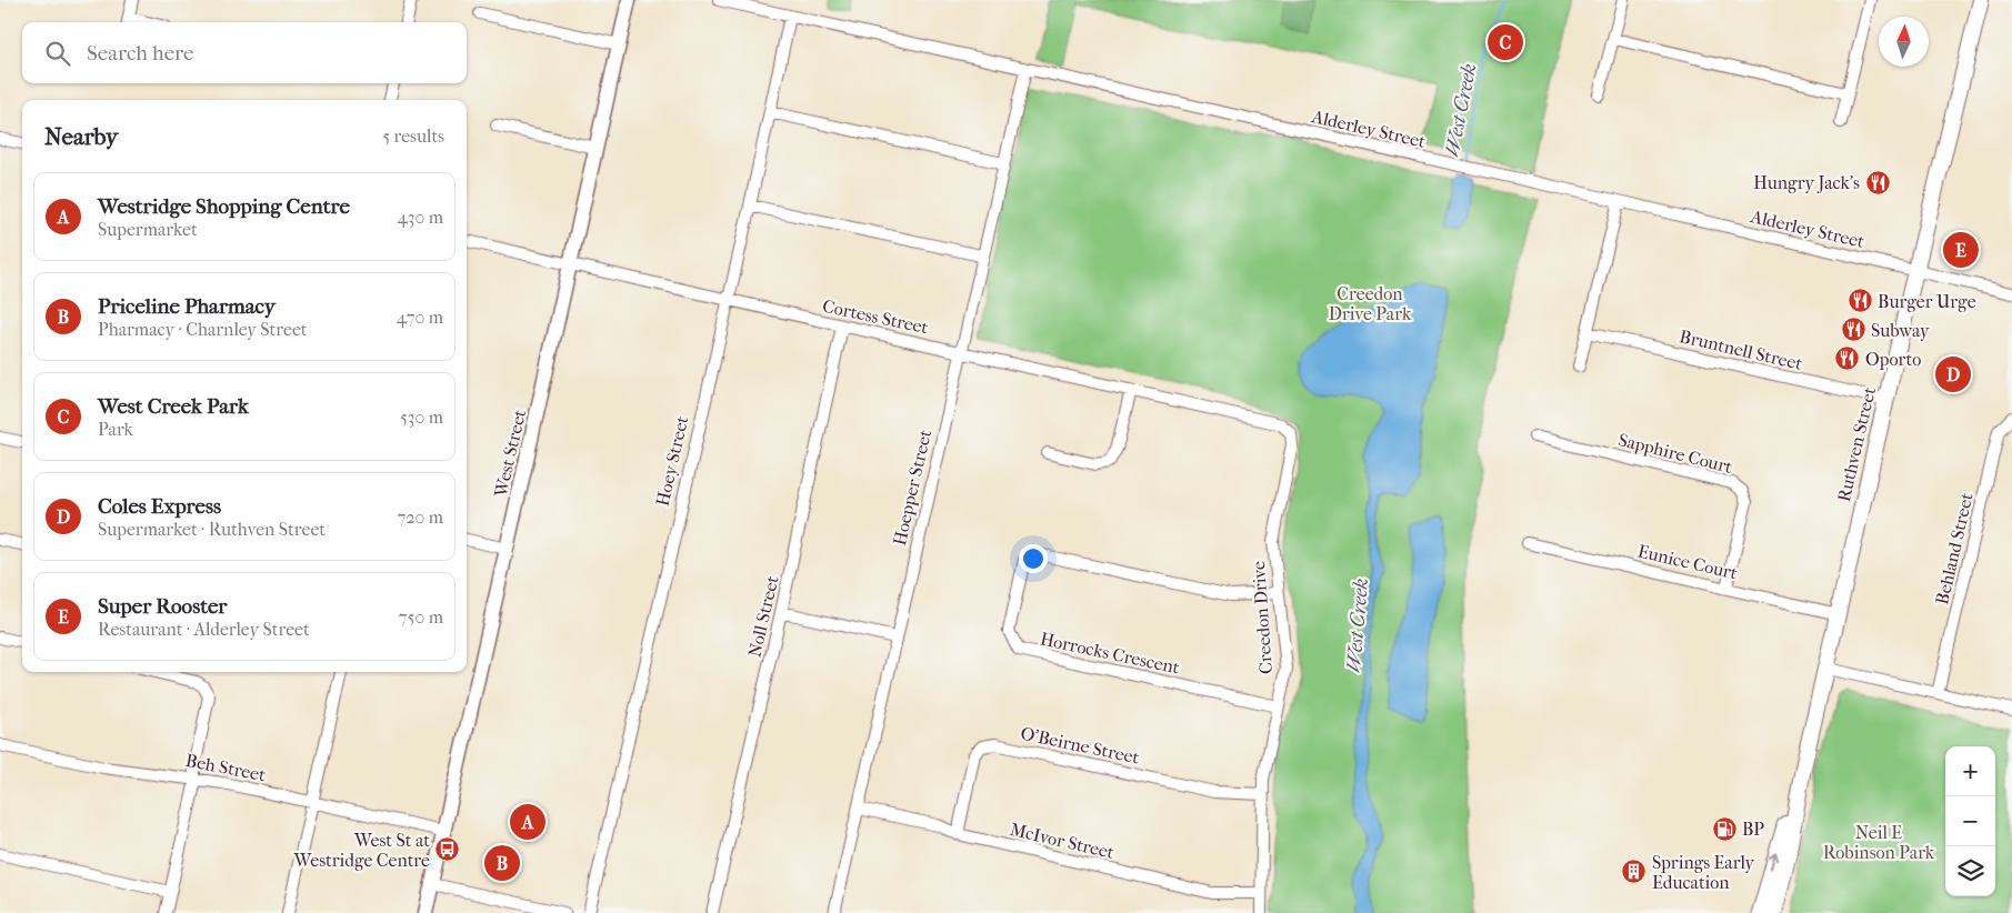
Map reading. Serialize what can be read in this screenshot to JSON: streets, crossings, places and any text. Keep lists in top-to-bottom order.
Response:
{
  "streets": {
    "highway": ["Ruthven Street"],
    "main road": ["West Street"],
    "street": [
      "Alderley Street",
      "Cortess Street",
      "Bruntnell Street",
      "Sapphire Court",
      "Hoey Street",
      "Hoepper Street",
      "Behland Street",
      "Eunice Court",
      "Noll Street",
      "Creedon Drive",
      "Horrocks Crescent",
      "O'Beirne Street",
      "Beh Street",
      "McIvor Street"
    ]
  },
  "crossings": [
    ["Alderley Street", "Ruthven Street"],
    ["Alderley Street", "Hoey Street"],
    ["Alderley Street", "Hoepper Street"],
    ["Cortess Street", "West Street"],
    ["Cortess Street", "Hoey Street"],
    ["Cortess Street", "Hoepper Street"],
    ["Cortess Street", "Noll Street"],
    ["Cortess Street", "Creedon Drive"],
    ["Bruntnell Street", "Ruthven Street"],
    ["Ruthven Street", "Eunice Court"],
    ["West Street", "Beh Street"],
    ["Sapphire Court", "Eunice Court"],
    ["Hoepper Street", "McIvor Street"],
    ["Creedon Drive", "Horrocks Crescent"],
    ["Creedon Drive", "O'Beirne Street"],
    ["Creedon Drive", "McIvor Street"],
    ["O'Beirne Street", "McIvor Street"]
  ],
  "water": ["West Creek"],
  "parks": ["Creedon Drive Park", "Neil E Robinson Park"],
  "places": {
    "restaurant": [
      "Hungry Jack's",
      "Burger Urge",
      "Subway",
      "Oporto"
    ],
    "fuel station": ["BP"],
    "bus stop": ["West St at Westridge Centre"],
    "building": ["Springs Early Education"]
  },
  "north": "top",
  "page": {
    "pins": [
      "C",
      "E",
      "D",
      "A",
      "B"
    ],
    "search": "Search here",
    "heading": ["Nearby", "5 results"],
    "list": [
      {
        "mark": "A",
        "name": "Westridge Shopping Centre",
        "note": "Supermarket",
        "value": "430 m"
      },
      {
        "mark": "B",
        "name": "Priceline Pharmacy",
        "note": "Pharmacy · Charnley Street",
        "value": "470 m"
      },
      {
        "mark": "C",
        "name": "West Creek Park",
        "note": "Park",
        "value": "530 m"
      },
      {
        "mark": "D",
        "name": "Coles Express",
        "note": "Supermarket · Ruthven Street",
        "value": "720 m"
      },
      {
        "mark": "E",
        "name": "Super Rooster",
        "note": "Restaurant · Alderley Street",
        "value": "750 m"
      }
    ],
    "map_buttons": ["+", "−"]
  }
}
